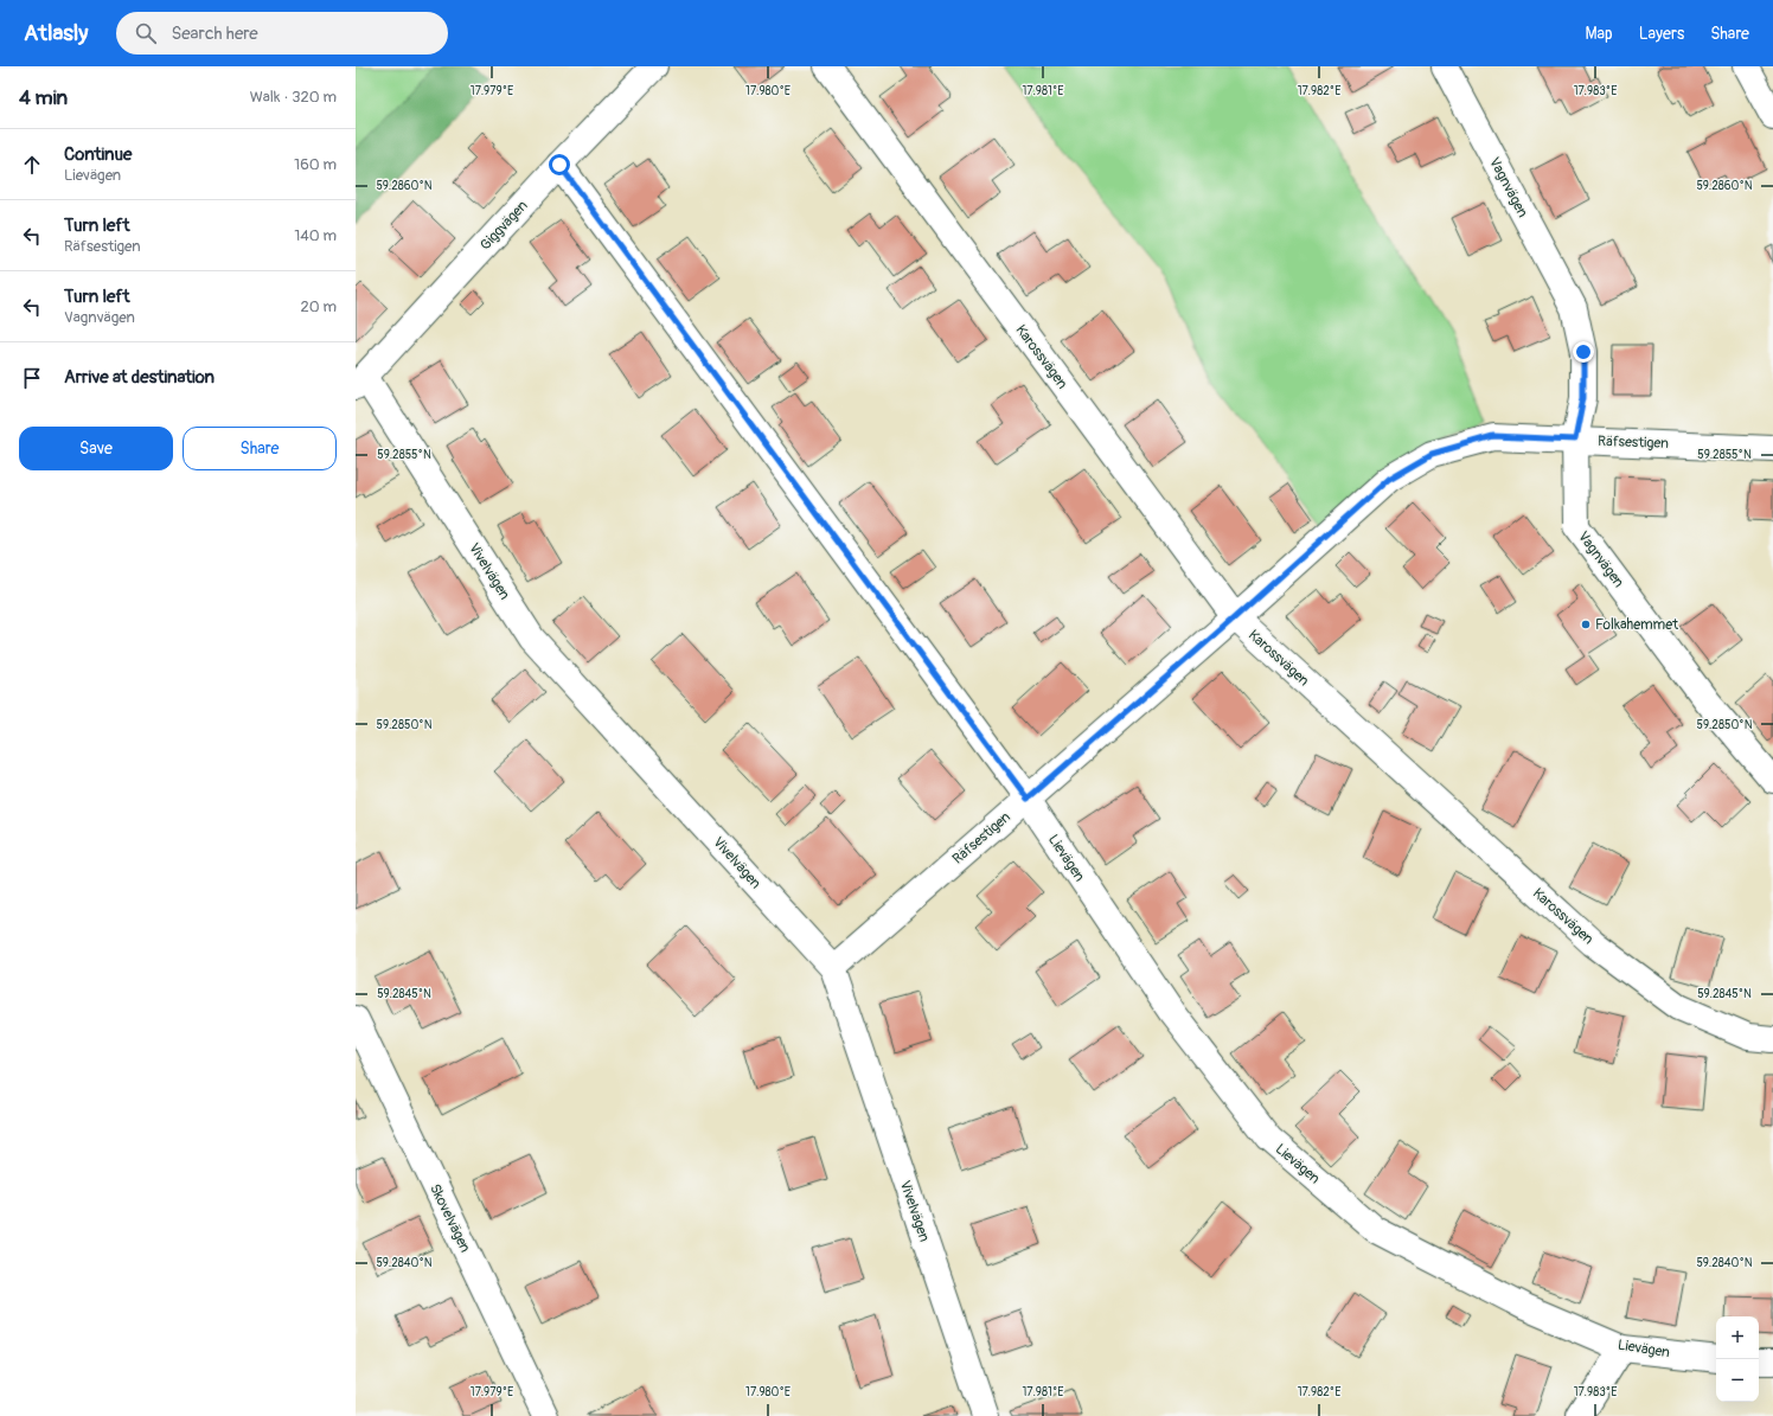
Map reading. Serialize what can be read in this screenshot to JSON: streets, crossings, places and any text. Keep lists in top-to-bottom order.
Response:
{
  "streets": {
    "street": [
      "Vagnvägen",
      "Giggvägen",
      "Karossvägen",
      "Räfsestigen",
      "Vivelvägen",
      "Lievägen",
      "Skovelvägen"
    ]
  },
  "crossings": [
    ["Vagnvägen", "Räfsestigen"],
    ["Giggvägen", "Vivelvägen"],
    ["Giggvägen", "Lievägen"],
    ["Karossvägen", "Räfsestigen"],
    ["Räfsestigen", "Vivelvägen"],
    ["Räfsestigen", "Lievägen"]
  ],
  "places": ["Folkahemmet"],
  "page": {
    "header": "Atlasly",
    "search": "Search here",
    "nav": ["Map", "Layers", "Share"],
    "heading": ["4 min", "Walk · 320 m"],
    "list": [
      ["Continue", "Lievägen", "160 m"],
      ["Turn left", "Räfsestigen", "140 m"],
      ["Turn left", "Vagnvägen", "20 m"],
      "Arrive at destination"
    ],
    "buttons": ["Save", "Share"],
    "map_buttons": ["+", "−"]
  },
  "coordinates": [
    "17.979°E",
    "17.980°E",
    "17.981°E",
    "17.982°E",
    "17.983°E",
    "59.2860°N",
    "59.2855°N",
    "59.2850°N",
    "59.2845°N",
    "59.2840°N"
  ]
}
